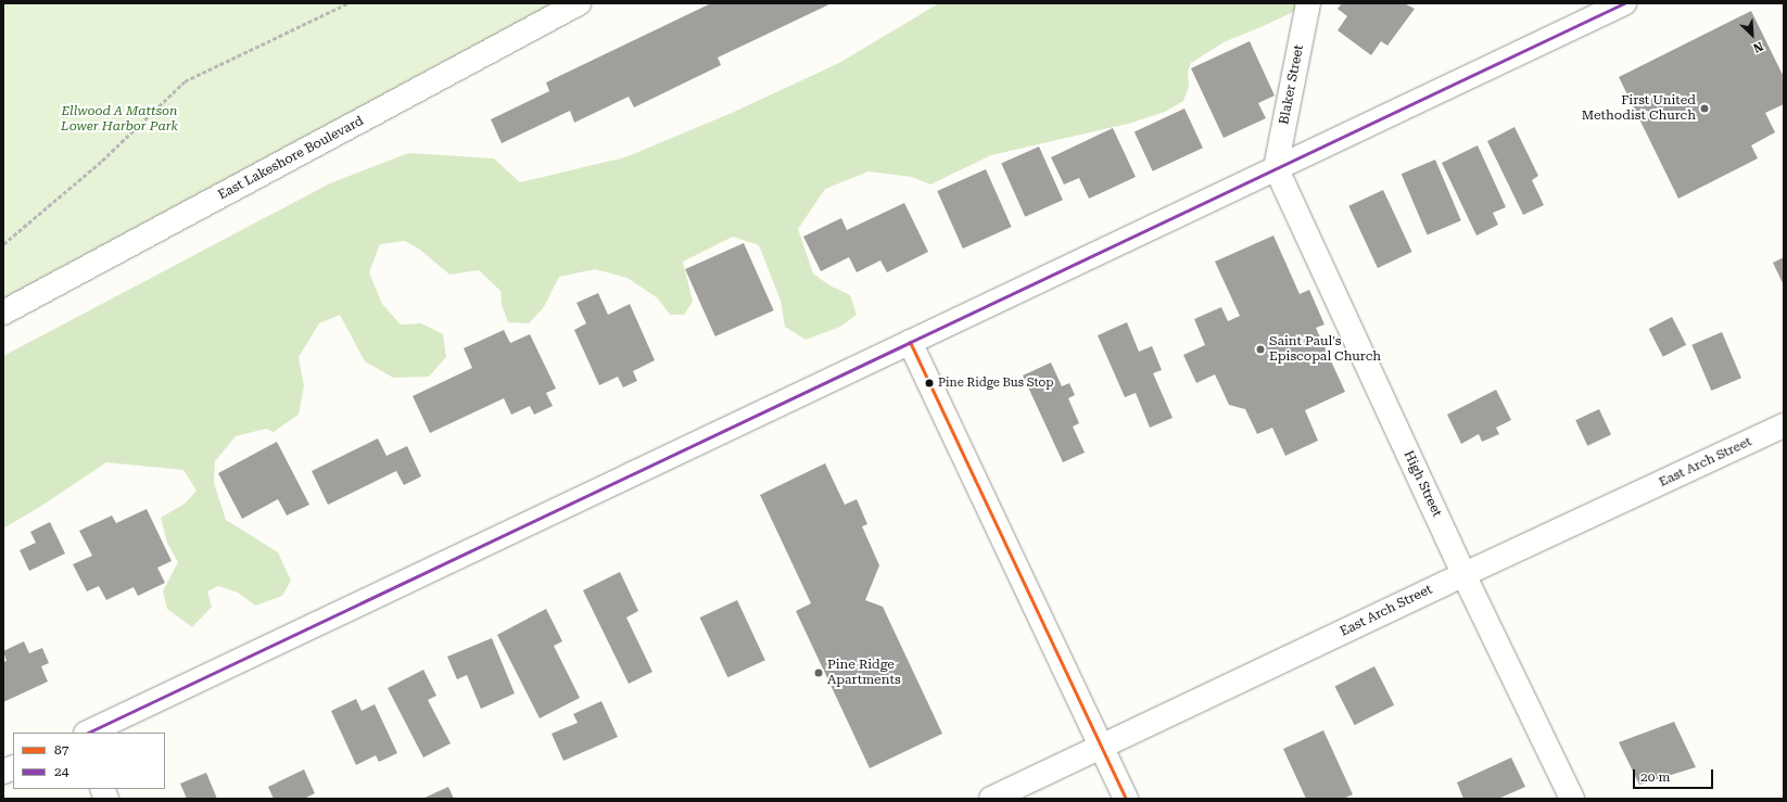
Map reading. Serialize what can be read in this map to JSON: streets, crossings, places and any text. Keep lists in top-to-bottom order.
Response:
{
  "streets": {
    "street": [
      "Blaker Street",
      "East Lakeshore Boulevard",
      "East Arch Street",
      "High Street"
    ]
  },
  "crossings": [
    ["Blaker Street", "High Street"],
    ["East Arch Street", "High Street"]
  ],
  "parks": ["Ellwood A Mattson Lower Harbor Park"],
  "places": [
    "First United Methodist Church",
    "Saint Paul's Episcopal Church",
    "Pine Ridge Bus Stop",
    "Pine Ridge Apartments"
  ],
  "lines": ["transit line 24", "transit line 87"],
  "legend": ["87", "24"],
  "scale_bar": "20 m",
  "north": "bottom right"
}
